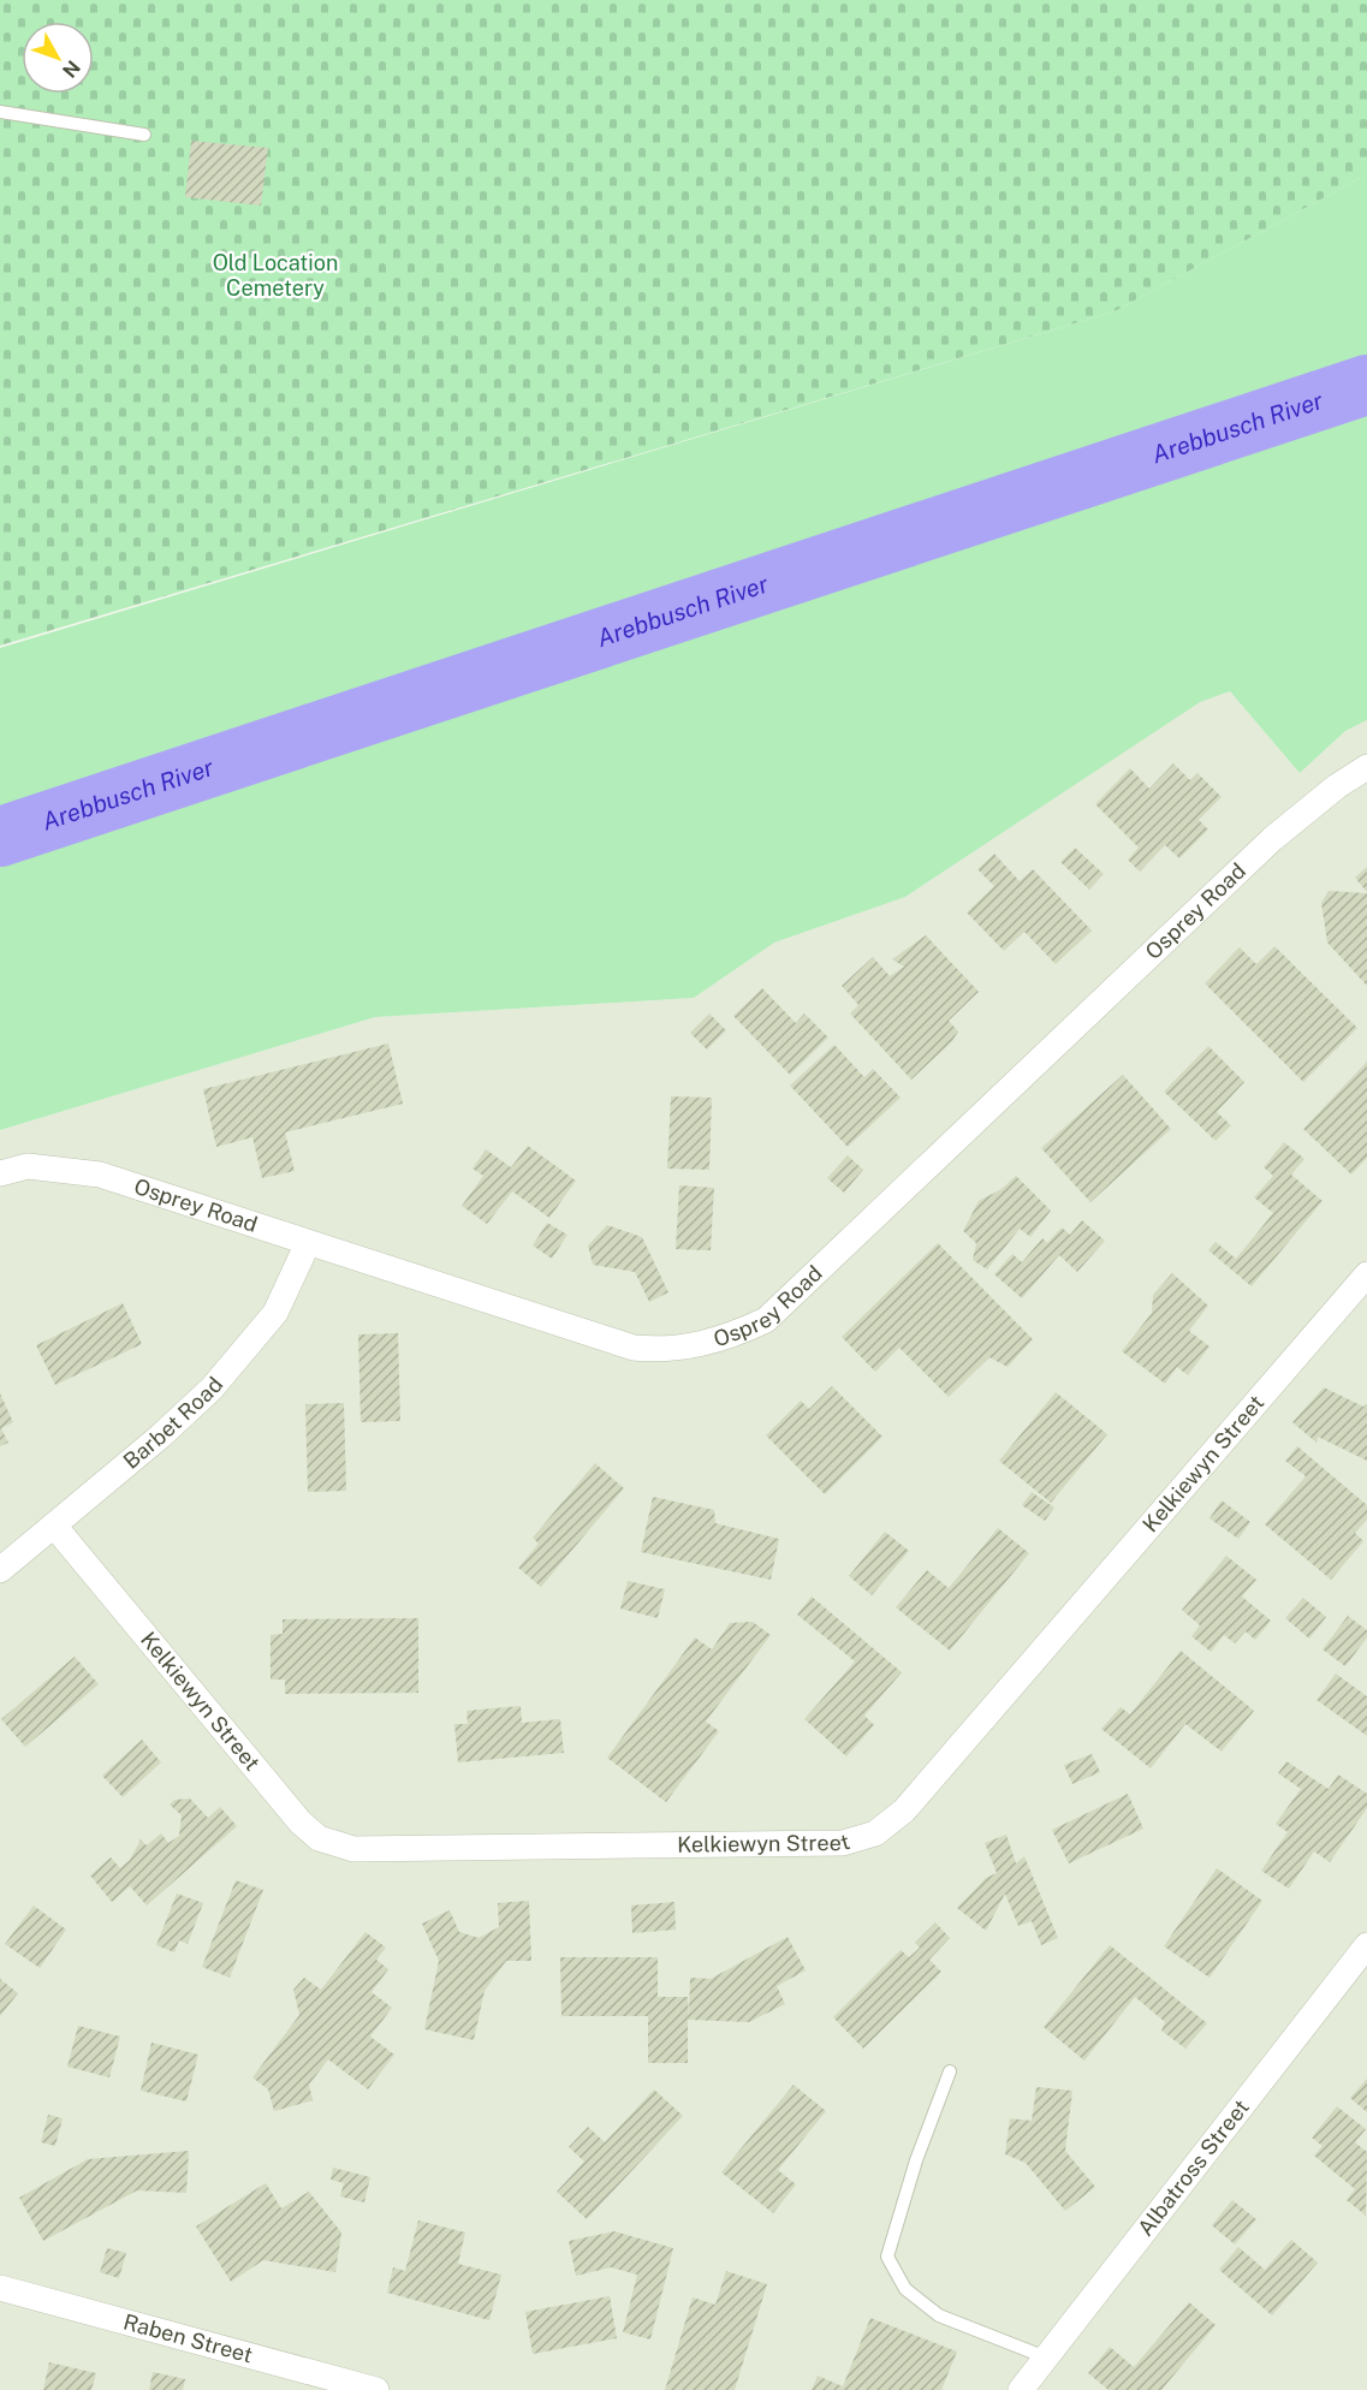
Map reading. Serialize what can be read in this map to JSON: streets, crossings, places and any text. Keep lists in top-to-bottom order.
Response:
{
  "streets": {
    "street": [
      "Osprey Road",
      "Barbet Road",
      "Kelkiewyn Street",
      "Albatross Street",
      "Raben Street"
    ]
  },
  "crossings": [
    ["Osprey Road", "Barbet Road"],
    ["Barbet Road", "Kelkiewyn Street"]
  ],
  "water": ["Arebbusch River"],
  "parks": ["Old Location Cemetery"],
  "north": "bottom right"
}
